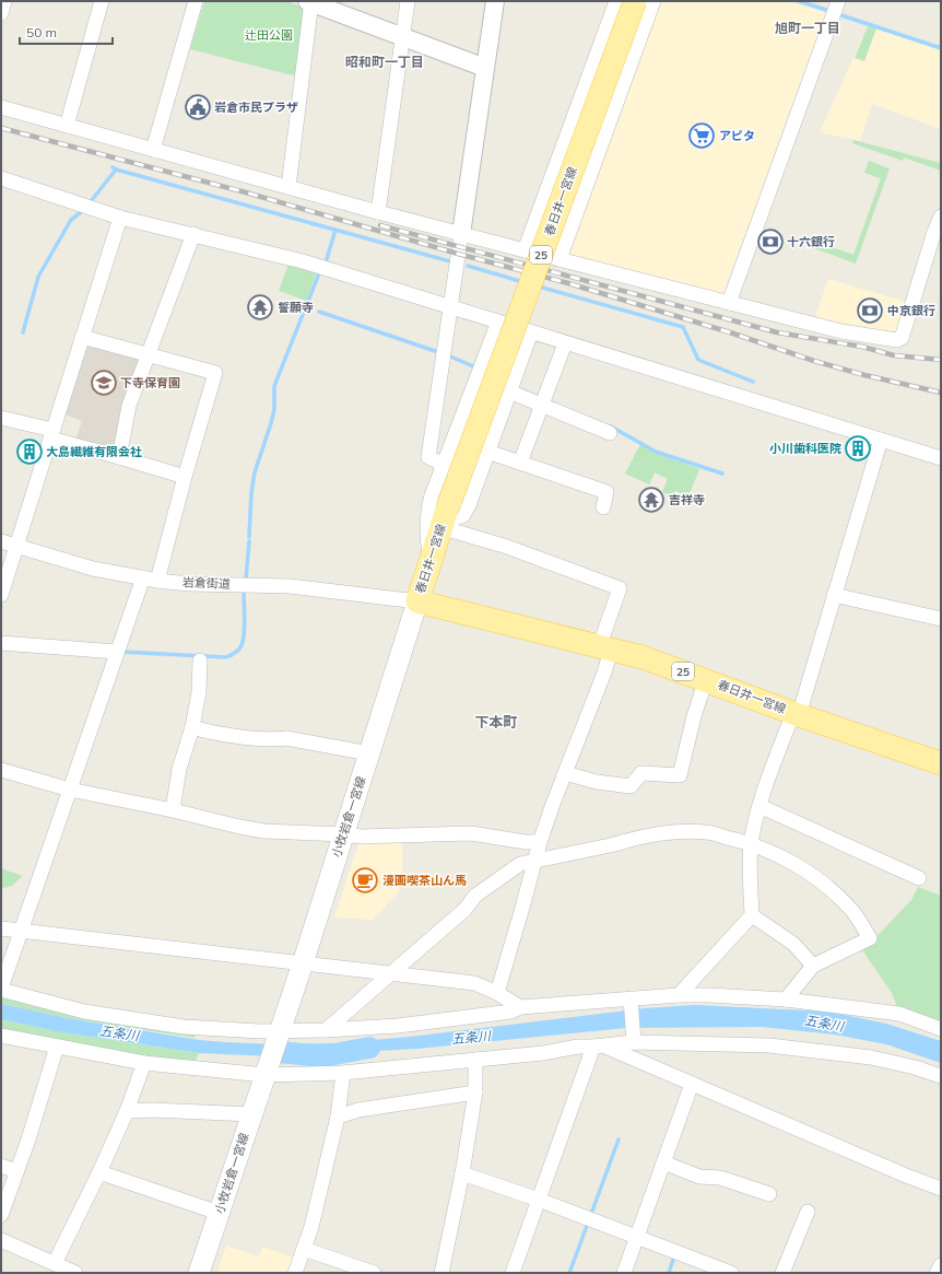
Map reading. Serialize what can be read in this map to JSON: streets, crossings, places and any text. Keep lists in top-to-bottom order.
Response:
{
  "streets": {
    "main road": ["春日井一宮線", "25", "小牧岩倉一宮線"],
    "street": ["岩倉街道"]
  },
  "crossings": [
    ["春日井一宮線", "岩倉街道"],
    ["春日井一宮線", "小牧岩倉一宮線"],
    ["岩倉街道", "小牧岩倉一宮線"]
  ],
  "districts": ["旭町一丁目", "昭和町一丁目", "下本町"],
  "water": ["五条川"],
  "parks": ["辻田公園"],
  "places": {
    "public building": ["岩倉市民プラザ"],
    "supermarket": ["アピタ"],
    "bank": ["十六銀行", "中京銀行"],
    "temple": ["誓願寺", "吉祥寺"],
    "school or university": ["下寺保育園"],
    "building": ["小川歯科医院", "大島繊維有限会社"],
    "cafe": ["漫画喫茶山ん馬"]
  },
  "scale_bar": "50 m"
}
